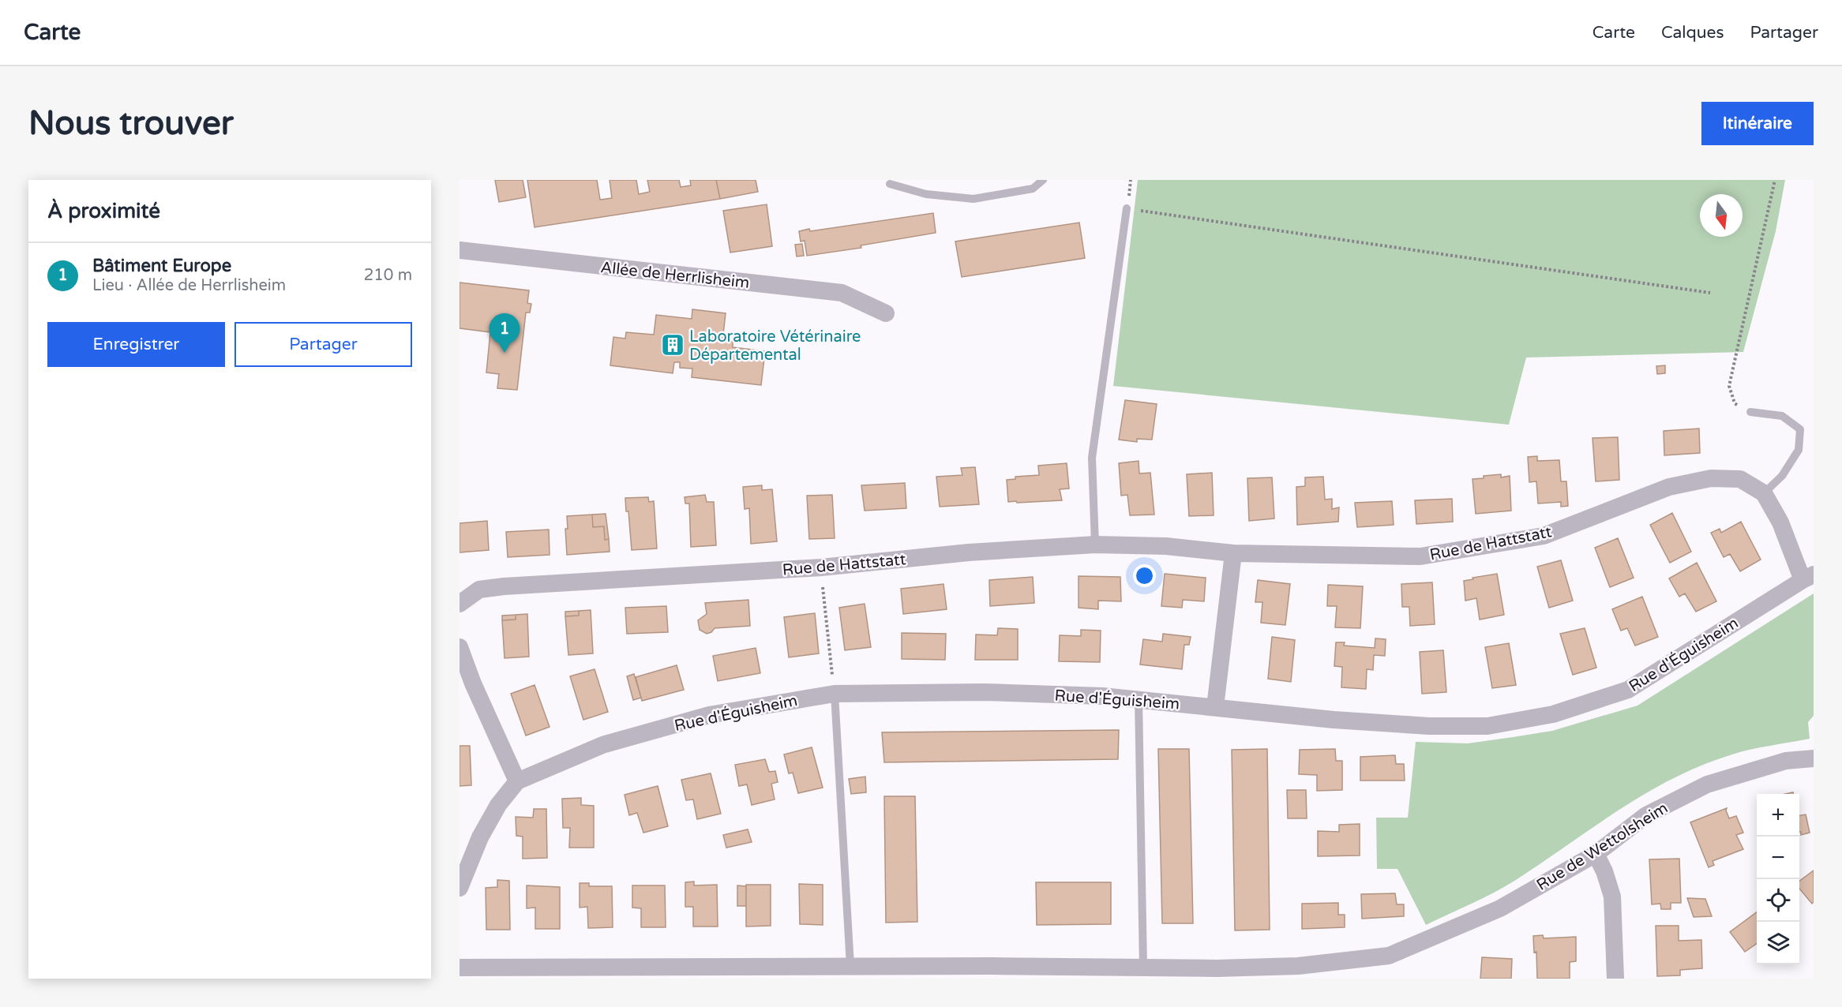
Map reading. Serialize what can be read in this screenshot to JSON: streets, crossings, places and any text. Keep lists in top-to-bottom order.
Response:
{
  "streets": {
    "street": [
      "Allée de Herrlisheim",
      "Rue de Hattstatt",
      "Rue d'Éguisheim",
      "Rue de Wettolsheim"
    ]
  },
  "crossings": [
    ["Rue de Hattstatt", "Rue d'Éguisheim"]
  ],
  "places": {
    "building": ["Laboratoire Vétérinaire Départemental"]
  },
  "north": "bottom",
  "page": {
    "header": "Carte",
    "nav": ["Carte", "Calques", "Partager"],
    "buttons": [
      "Itinéraire",
      ["Enregistrer", "Partager"]
    ],
    "title": "Nous trouver",
    "heading": "À proximité",
    "list": [
      {
        "mark": "1",
        "name": "Bâtiment Europe",
        "note": "Lieu · Allée de Herrlisheim",
        "value": "210 m"
      }
    ],
    "pins": "1",
    "map_buttons": ["+", "−"]
  }
}
